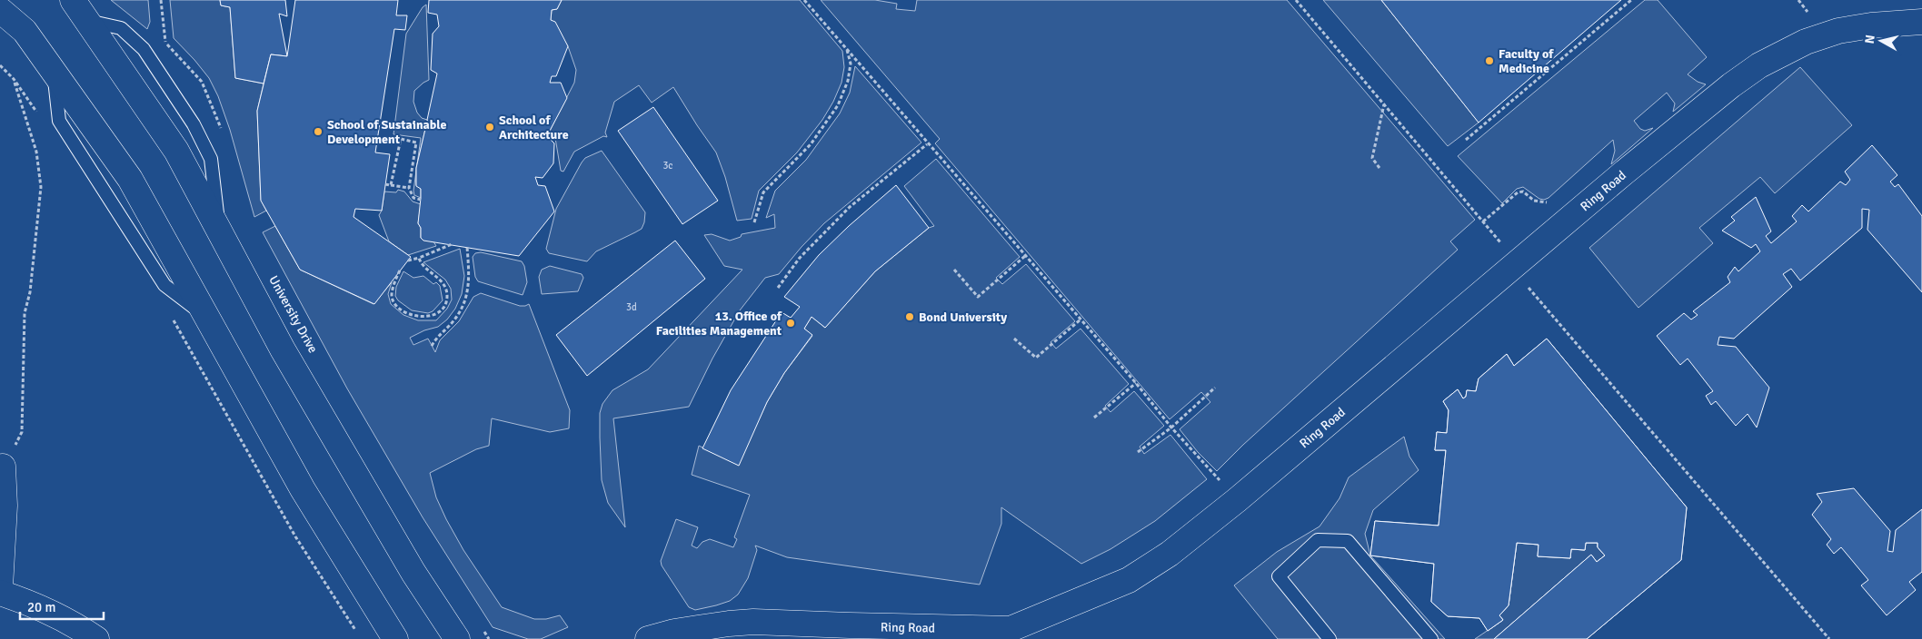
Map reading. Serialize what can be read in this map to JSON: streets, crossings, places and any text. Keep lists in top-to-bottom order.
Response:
{
  "streets": {
    "street": ["Ring Road", "University Drive"]
  },
  "places": [
    "Faculty of Medicine",
    "School of Architecture",
    "School of Sustainable Development",
    "Bond University",
    "13. Office of Facilities Management"
  ],
  "house_numbers": ["3c", "3d"],
  "scale_bar": "20 m",
  "north": "left"
}
